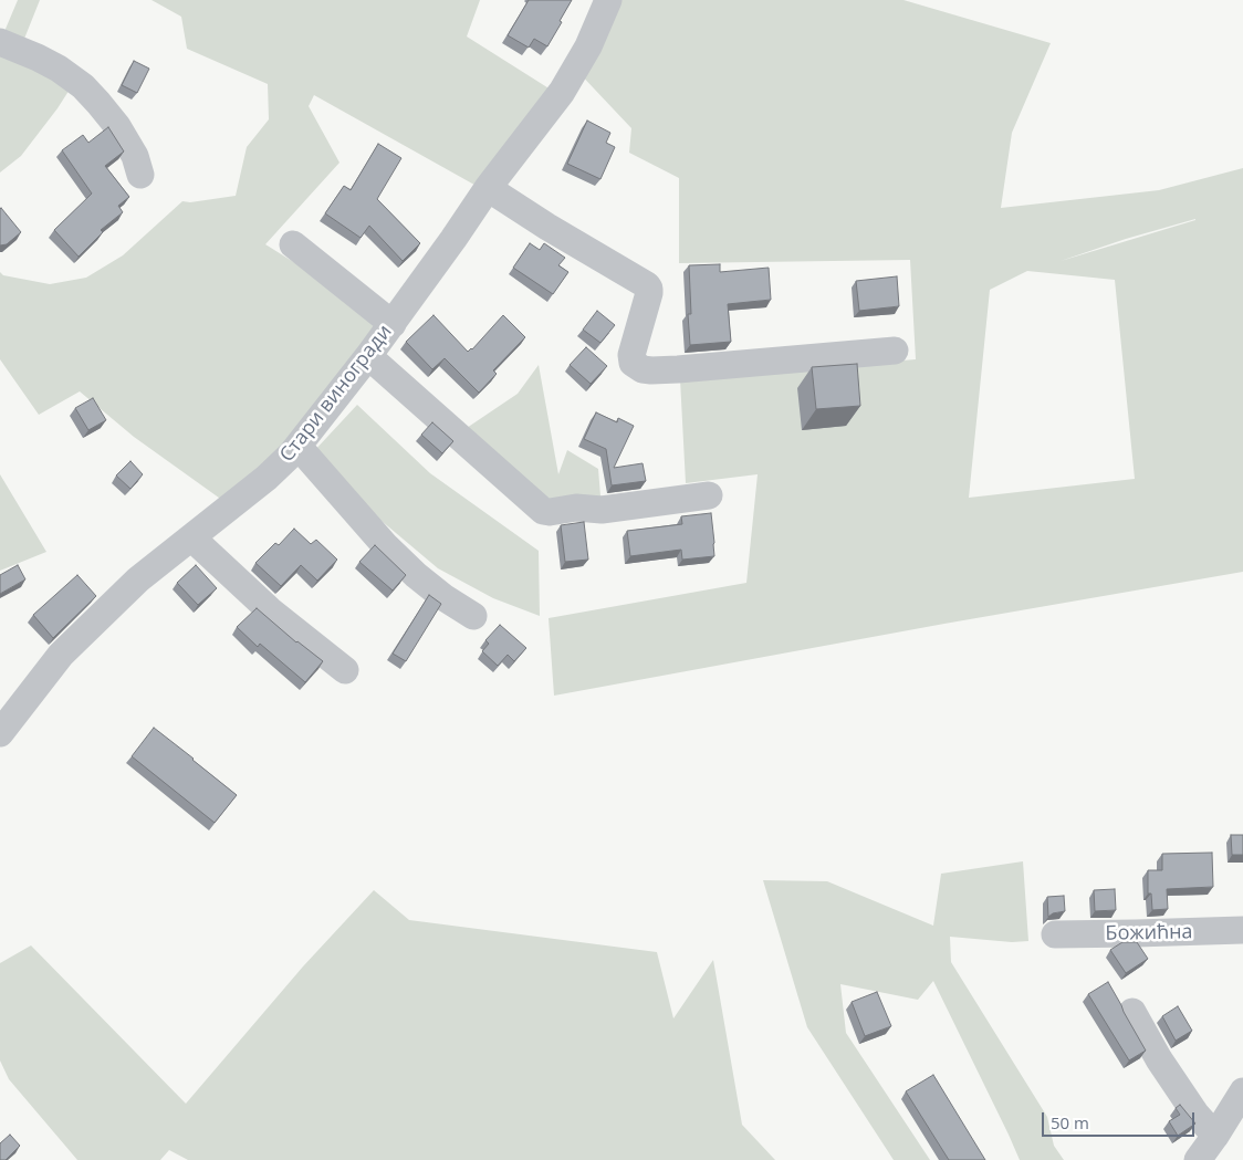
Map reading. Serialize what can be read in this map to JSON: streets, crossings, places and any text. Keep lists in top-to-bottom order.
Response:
{
  "streets": {
    "street": ["Стари виногради", "Божићна"]
  },
  "scale_bar": "50 m"
}
